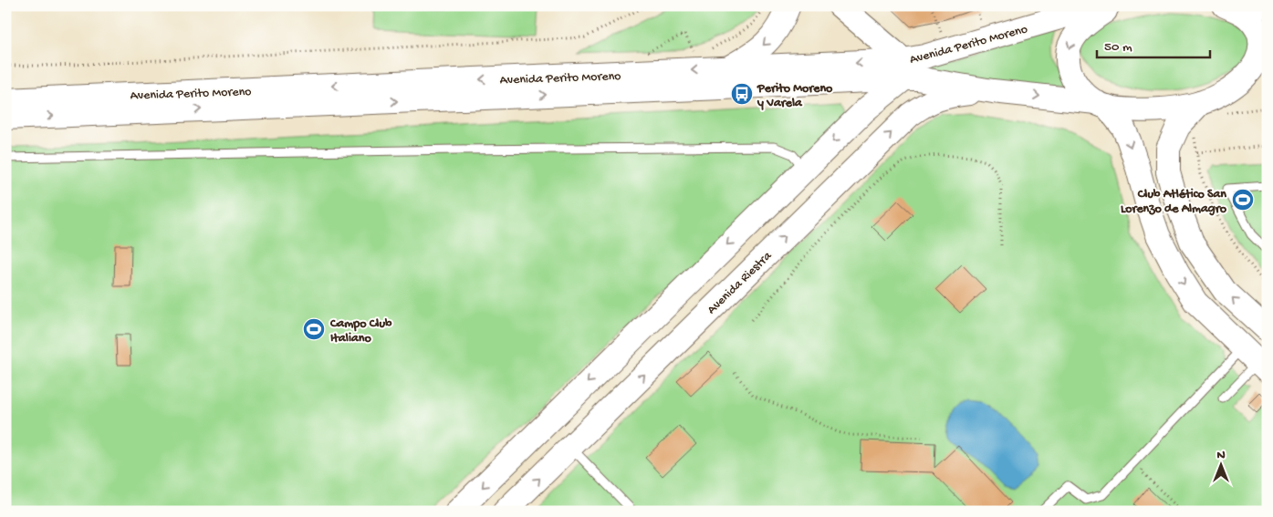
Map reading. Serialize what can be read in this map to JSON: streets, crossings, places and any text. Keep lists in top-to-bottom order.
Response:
{
  "streets": {
    "main road": ["Avenida Perito Moreno", "Avenida Riestra"]
  },
  "crossings": [
    ["Avenida Perito Moreno", "Avenida Riestra"]
  ],
  "places": {
    "bus stop": ["Perito Moreno y Varela"],
    "sports": ["Club Atlético San Lorenzo de Almagro", "Campo Club Italiano"]
  },
  "scale_bar": "50 m",
  "north": "top"
}
